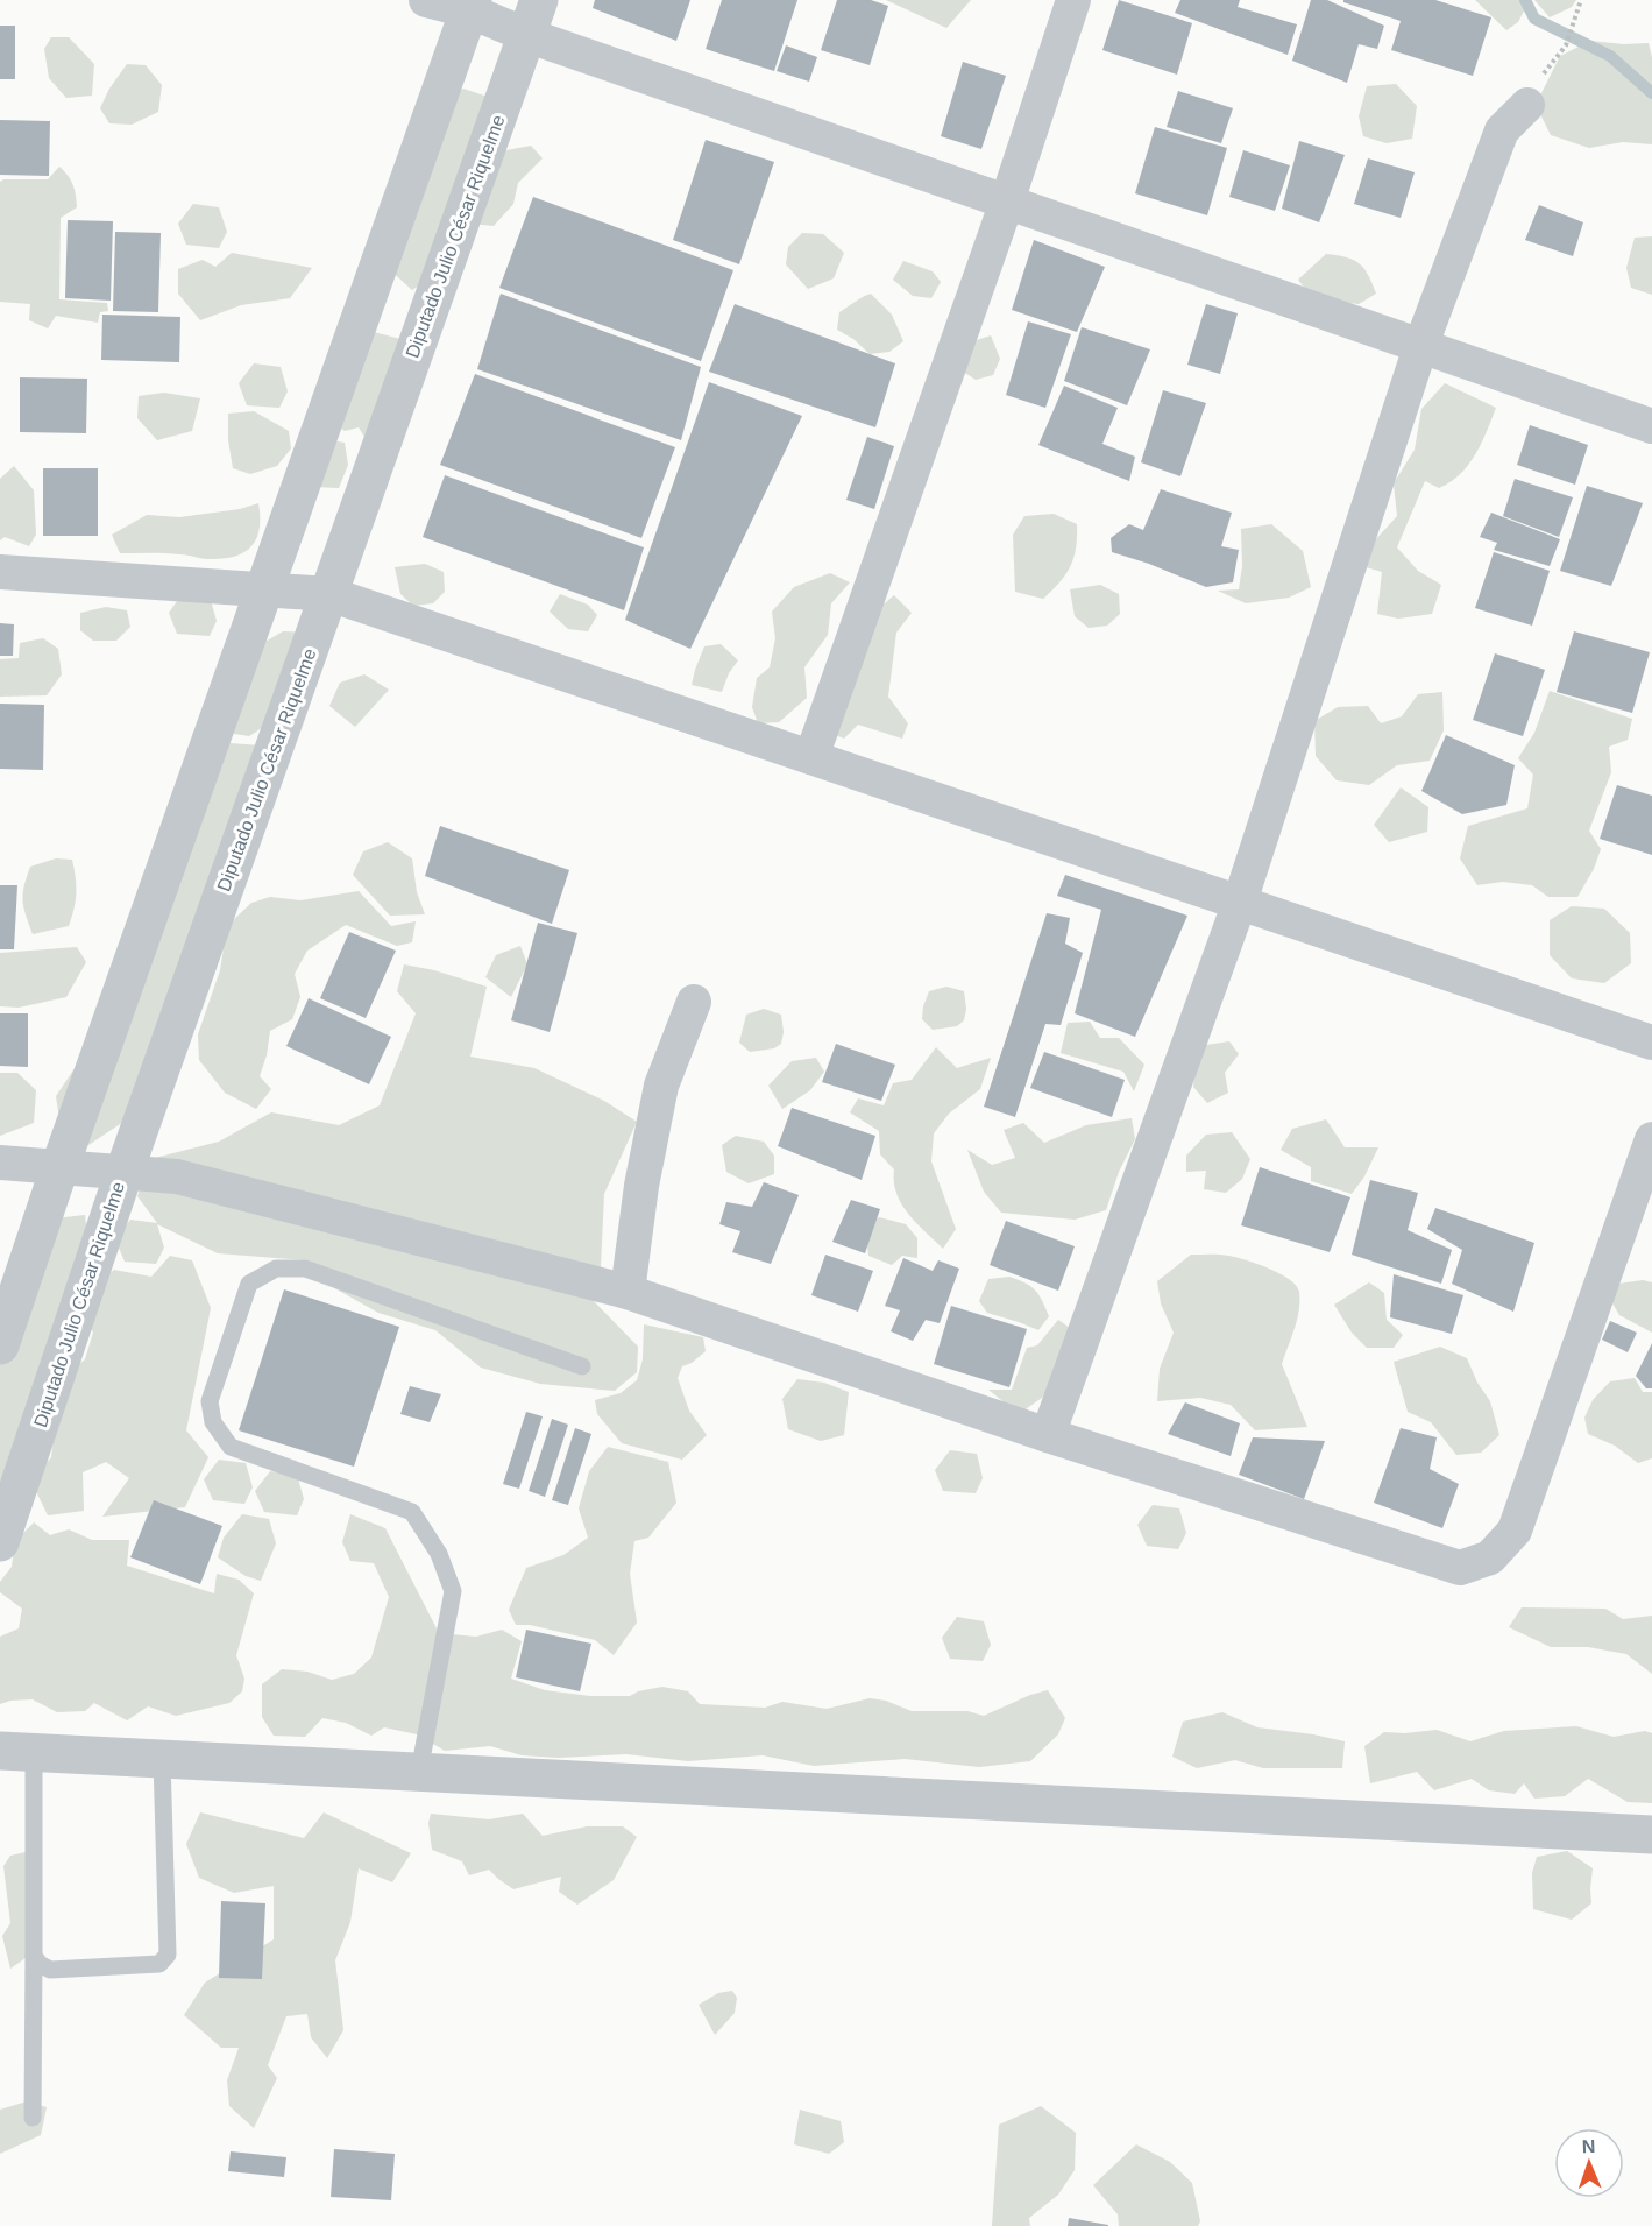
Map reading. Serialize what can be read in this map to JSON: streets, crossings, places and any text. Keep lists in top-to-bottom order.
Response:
{
  "streets": {
    "street": ["Diputado Julio César Riquelme"]
  },
  "north": "top"
}
